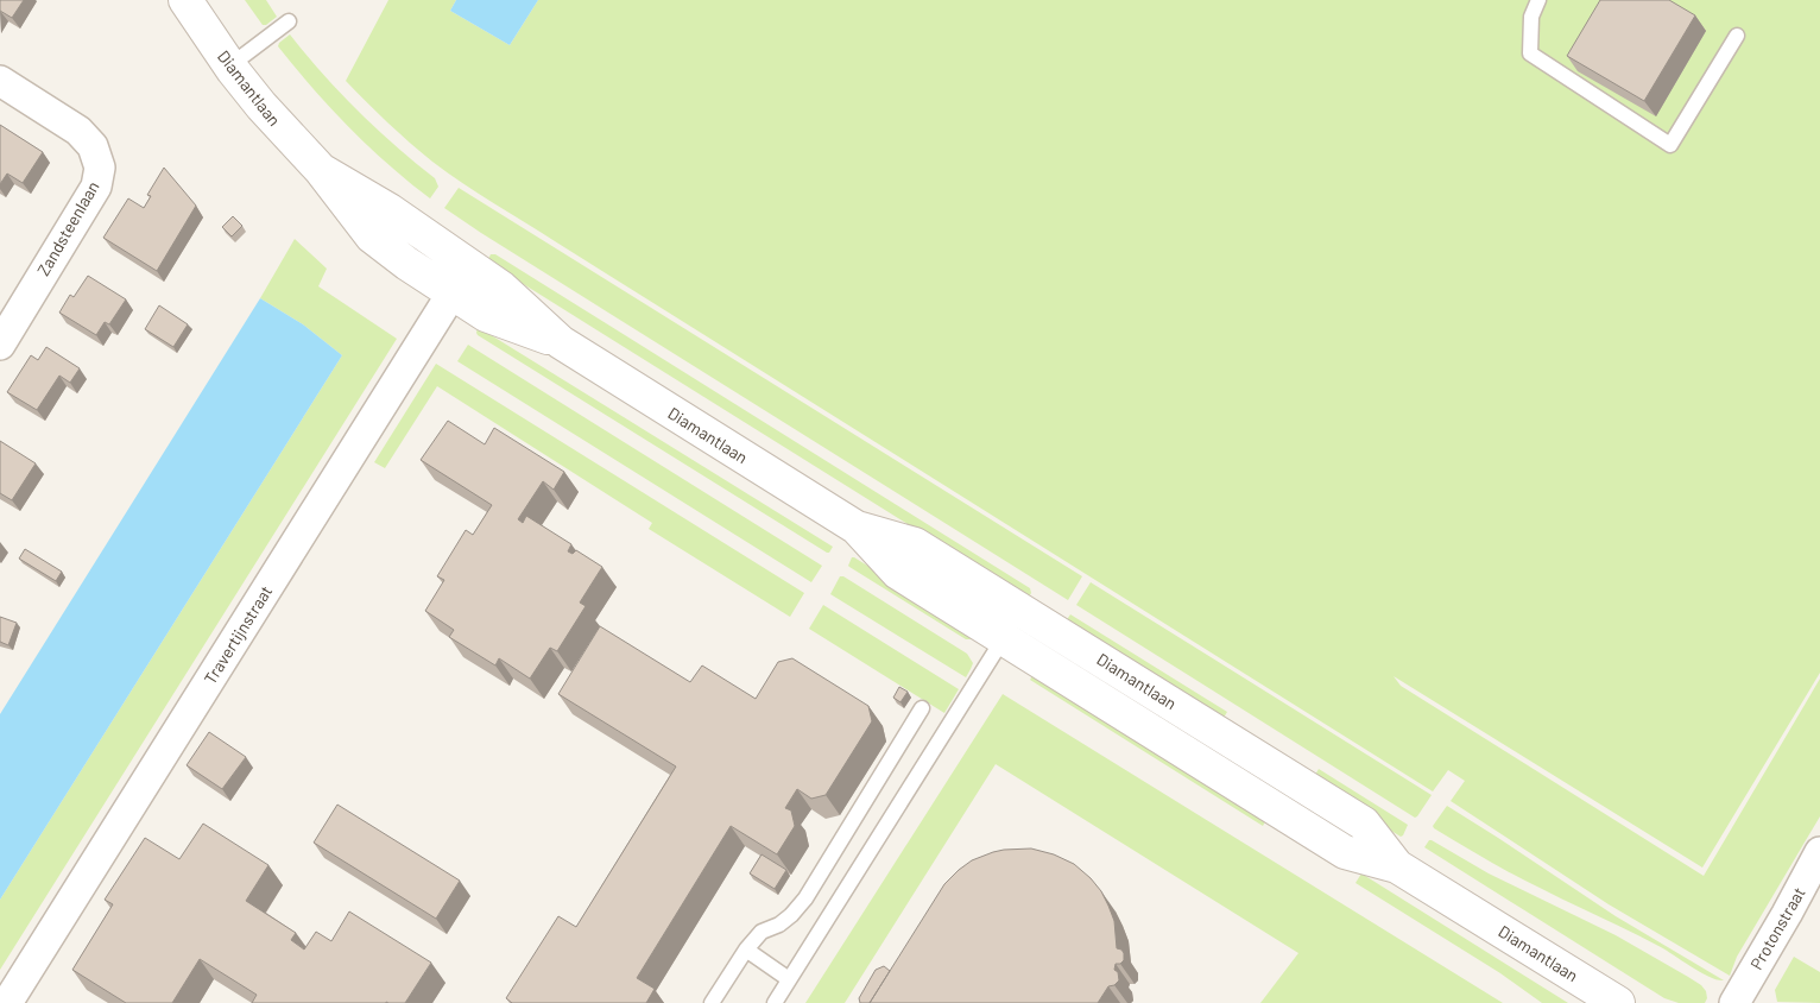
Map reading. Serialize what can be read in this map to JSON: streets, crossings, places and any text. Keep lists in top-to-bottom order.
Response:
{
  "streets": {
    "street": [
      "Diamantlaan",
      "Zandsteenlaan",
      "Travertijnstraat",
      "Protonstraat"
    ]
  },
  "crossings": [
    ["Diamantlaan", "Travertijnstraat"]
  ]
}
